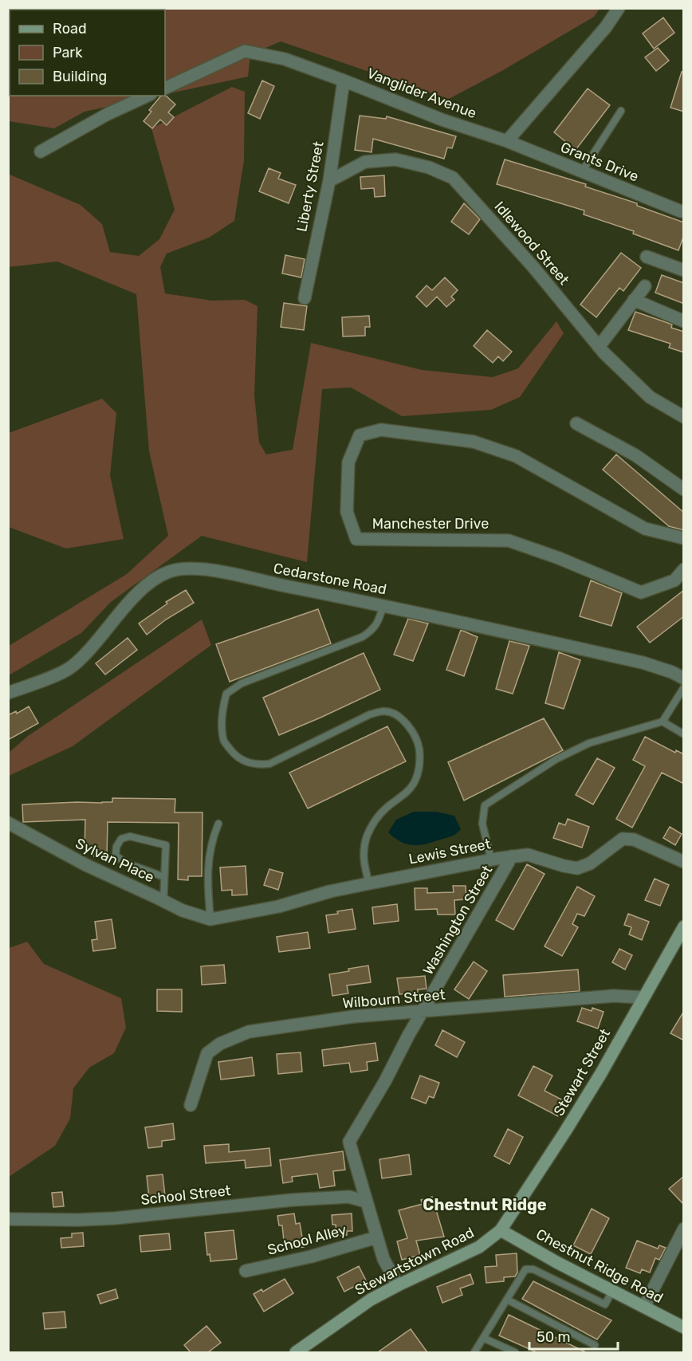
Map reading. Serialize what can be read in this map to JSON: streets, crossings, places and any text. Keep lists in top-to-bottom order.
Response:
{
  "streets": {
    "street": [
      "Vanglider Avenue",
      "Grants Drive",
      "Liberty Street",
      "Idlewood Street",
      "Manchester Drive",
      "Cedarstone Road",
      "Lewis Street",
      "Sylvan Place",
      "Washington Street",
      "Wilbourn Street",
      "Stewart Street",
      "School Street",
      "School Alley",
      "Stewartstown Road",
      "Chestnut Ridge Road"
    ]
  },
  "crossings": [
    ["Vanglider Avenue", "Grants Drive"],
    ["Vanglider Avenue", "Liberty Street"],
    ["Liberty Street", "Idlewood Street"],
    ["Lewis Street", "Sylvan Place"],
    ["Lewis Street", "Washington Street"],
    ["Washington Street", "Wilbourn Street"],
    ["Washington Street", "School Street"],
    ["Washington Street", "School Alley"],
    ["Washington Street", "Stewartstown Road"],
    ["Wilbourn Street", "Stewart Street"],
    ["Stewart Street", "Stewartstown Road"],
    ["Stewart Street", "Chestnut Ridge Road"],
    ["Stewartstown Road", "Chestnut Ridge Road"]
  ],
  "districts": ["Chestnut Ridge"],
  "legend": ["Road", "Park", "Building"],
  "scale_bar": "50 m"
}
